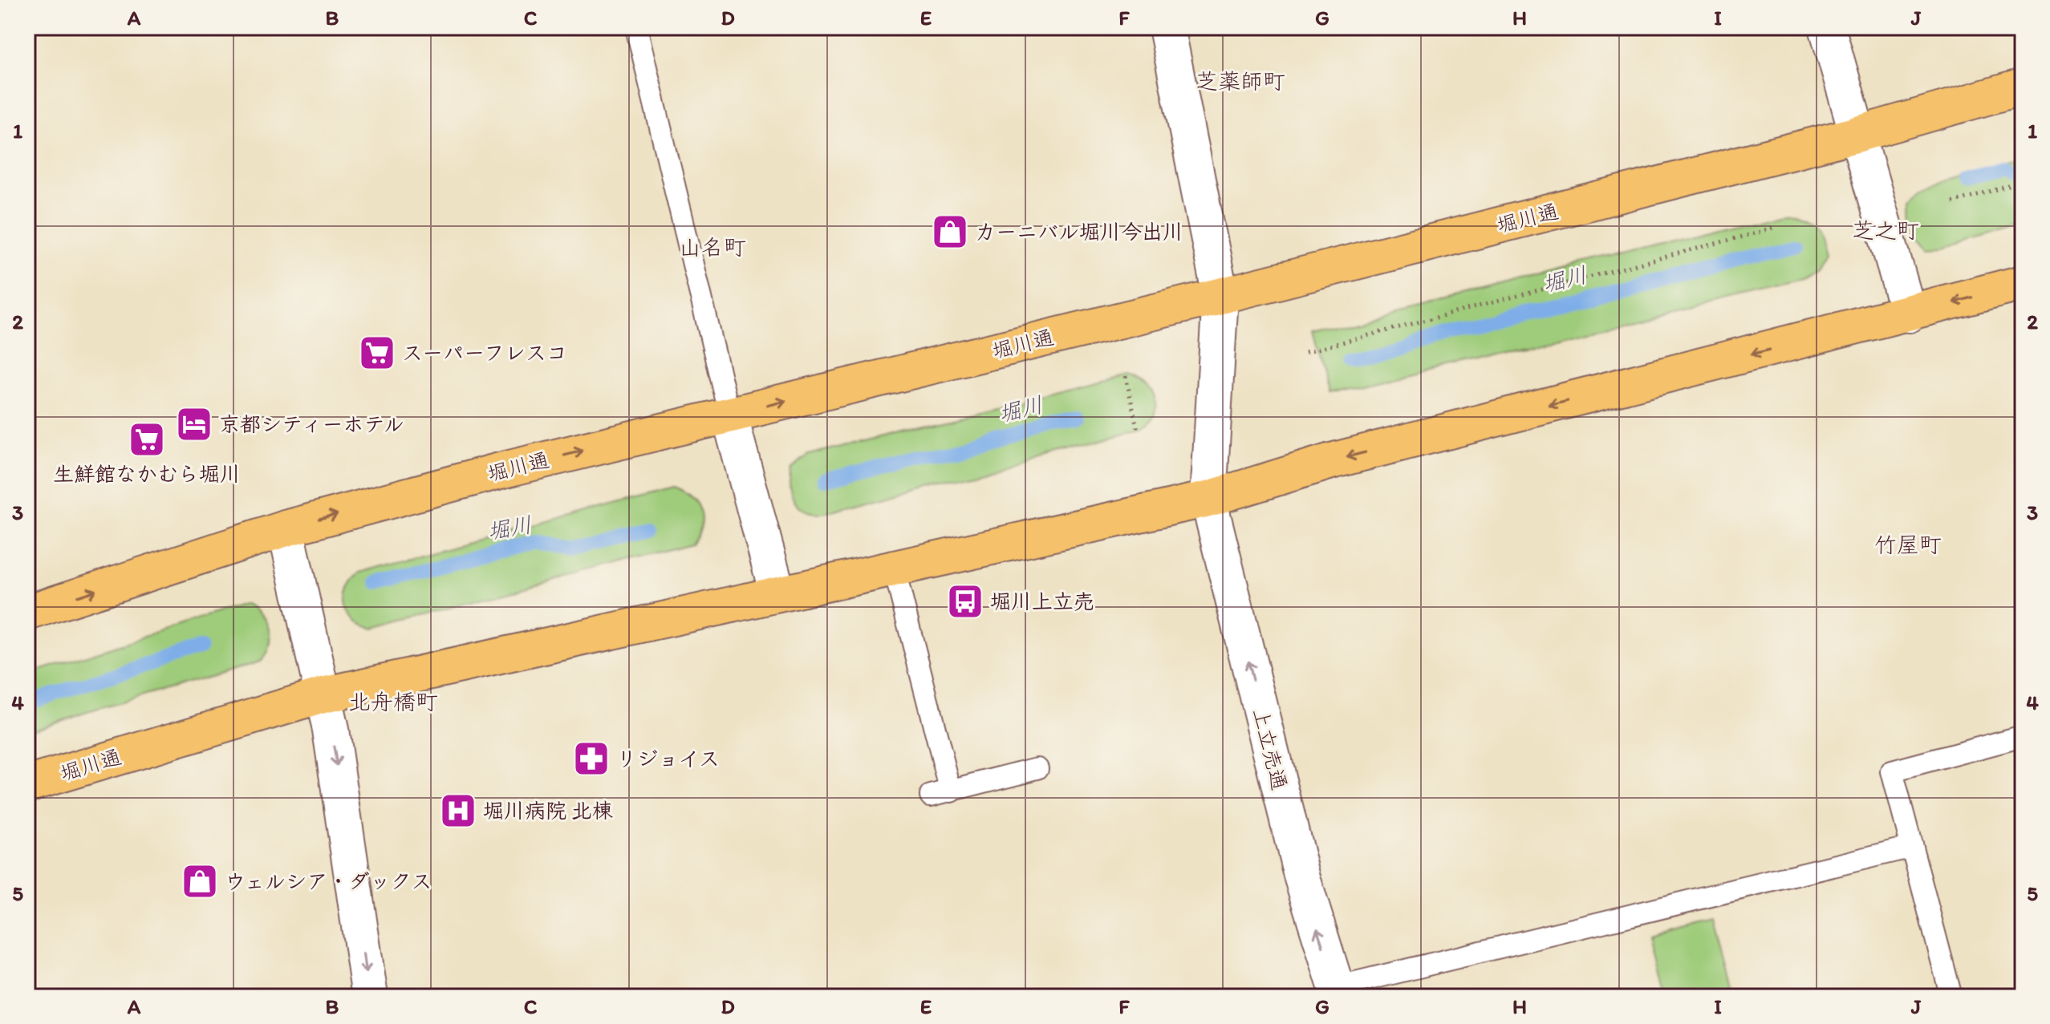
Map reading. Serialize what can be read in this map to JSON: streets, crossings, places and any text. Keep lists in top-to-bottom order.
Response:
{
  "streets": {
    "main road": ["堀川通"],
    "street": ["上立売通"]
  },
  "crossings": [
    ["堀川通", "上立売通"]
  ],
  "one_way": ["上立売通"],
  "districts": [
    "芝薬師町",
    "芝之町",
    "山名町",
    "竹屋町",
    "北舟橋町"
  ],
  "water": ["堀川"],
  "places": {
    "shop": ["カーニバル堀川今出川", "ウェルシア・ダックス"],
    "supermarket": ["スーパーフレスコ", "生鮮館なかむら堀川"],
    "hotel": ["京都シティーホテル"],
    "bus stop": ["堀川上立売"],
    "pharmacy": ["リジョイス"],
    "hospital": ["堀川病院 北棟"]
  },
  "grid": {
    "columns": [
      "A",
      "B",
      "C",
      "D",
      "E",
      "F",
      "G",
      "H",
      "I",
      "J"
    ],
    "rows": [
      "1",
      "2",
      "3",
      "4",
      "5"
    ]
  }
}
